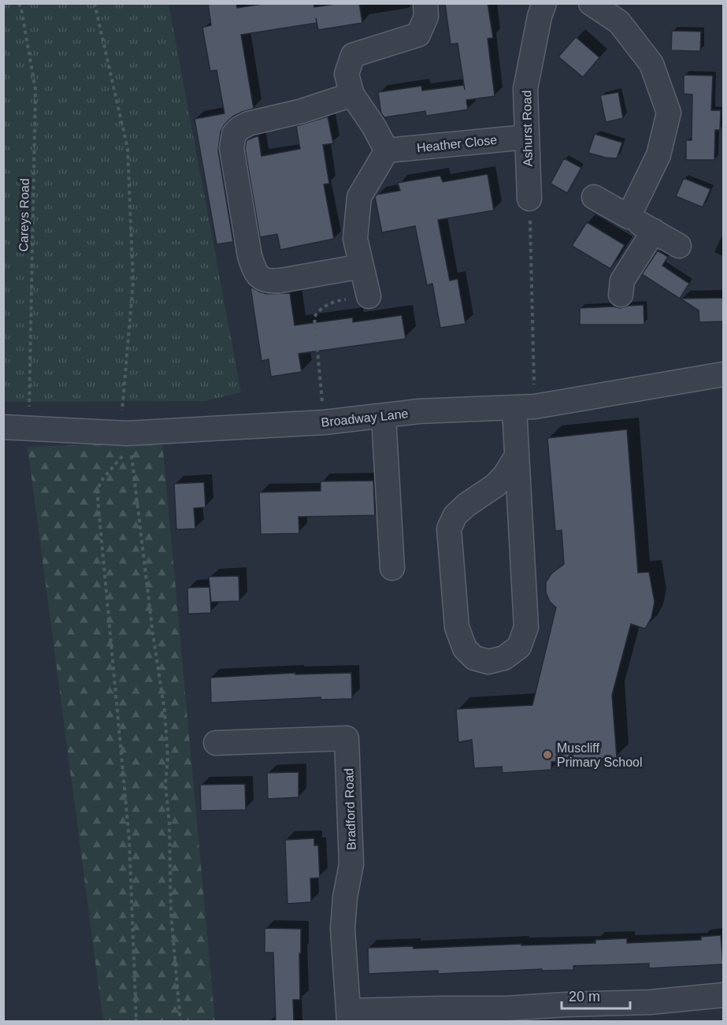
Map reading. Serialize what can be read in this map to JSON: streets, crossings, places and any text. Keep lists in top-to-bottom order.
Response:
{
  "streets": {
    "street": [
      "Ashurst Road",
      "Heather Close",
      "Broadway Lane",
      "Bradford Road"
    ],
    "path": ["Careys Road"]
  },
  "crossings": [
    ["Ashurst Road", "Heather Close"],
    ["Careys Road", "Broadway Lane"]
  ],
  "places": ["Muscliff Primary School"],
  "scale_bar": "20 m"
}
